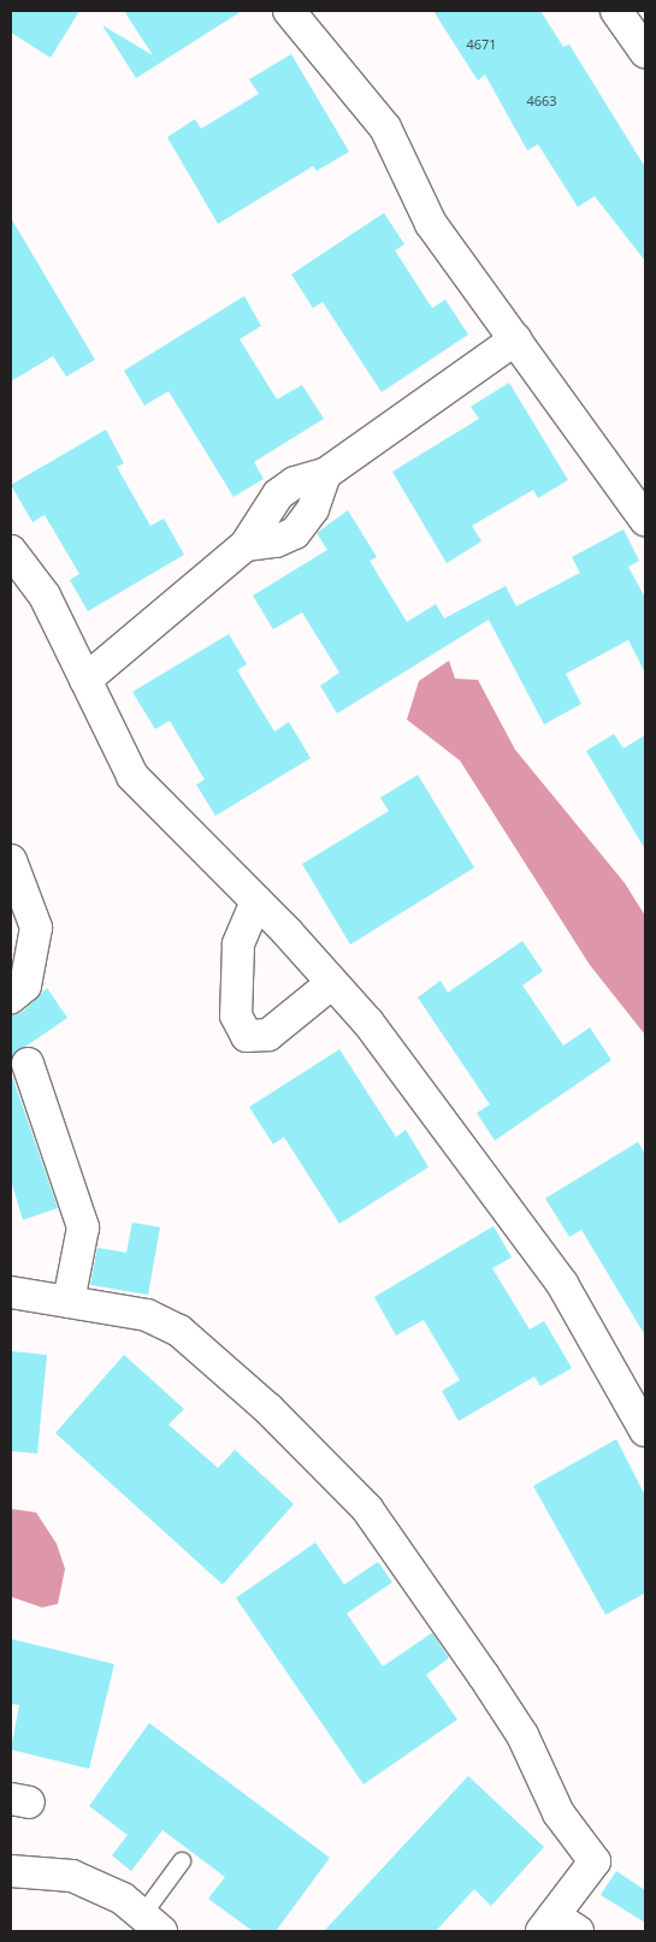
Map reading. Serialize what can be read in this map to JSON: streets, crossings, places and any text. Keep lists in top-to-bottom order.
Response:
{
  "house_numbers": ["4671", "4663"]
}
